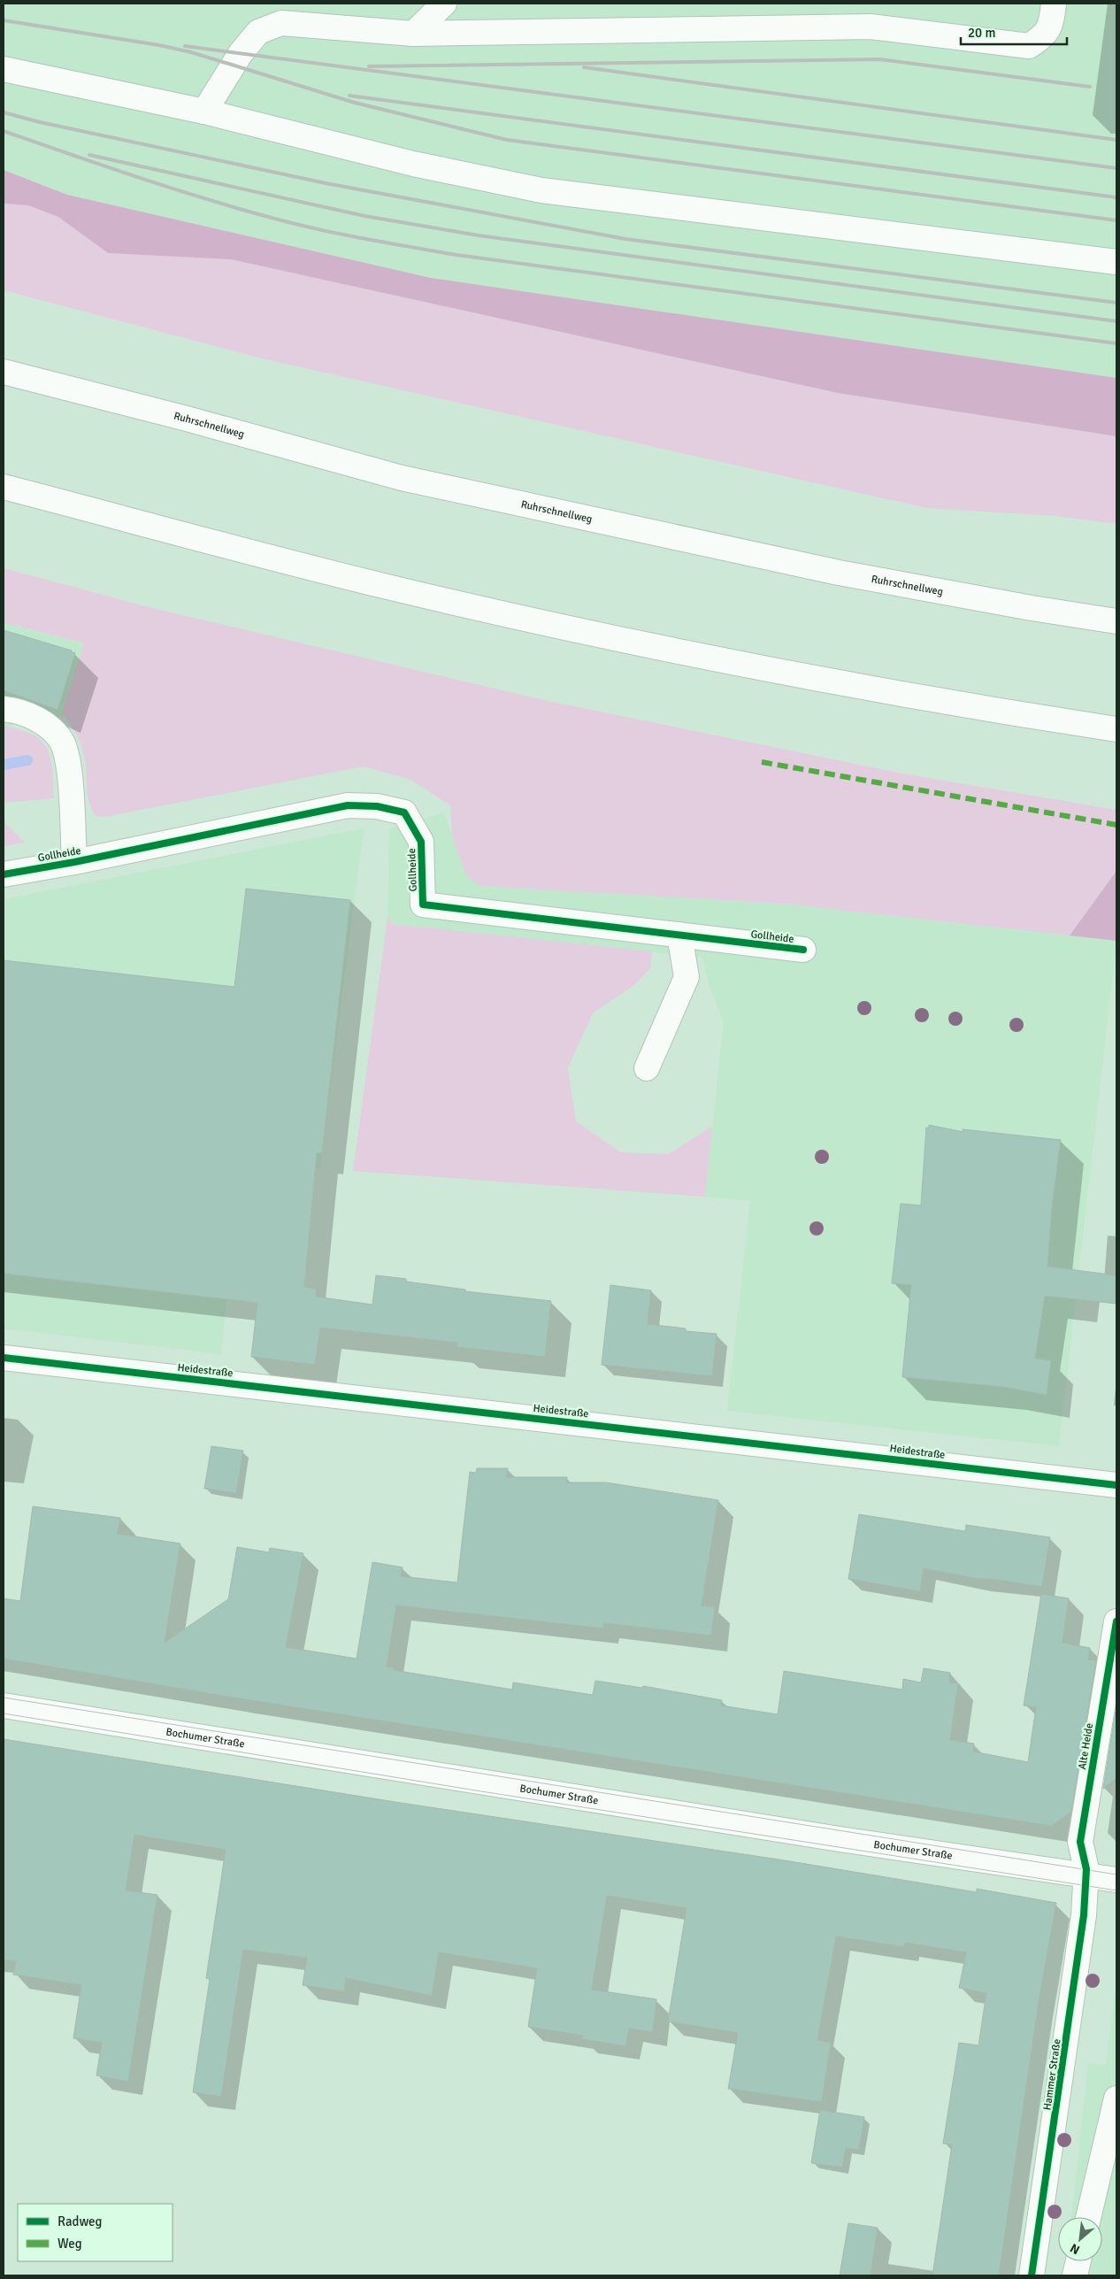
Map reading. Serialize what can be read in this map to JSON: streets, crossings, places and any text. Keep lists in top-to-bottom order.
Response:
{
  "streets": {
    "main road": [
      "Ruhrschnellweg",
      "Gollheide",
      "Heidestraße",
      "Bochumer Straße",
      "Alte Heide",
      "Hammer Straße"
    ]
  },
  "crossings": [
    ["Bochumer Straße", "Alte Heide"],
    ["Bochumer Straße", "Hammer Straße"],
    ["Alte Heide", "Hammer Straße"]
  ],
  "legend": ["Radweg", "Weg"],
  "scale_bar": "20 m",
  "north": "bottom left"
}
